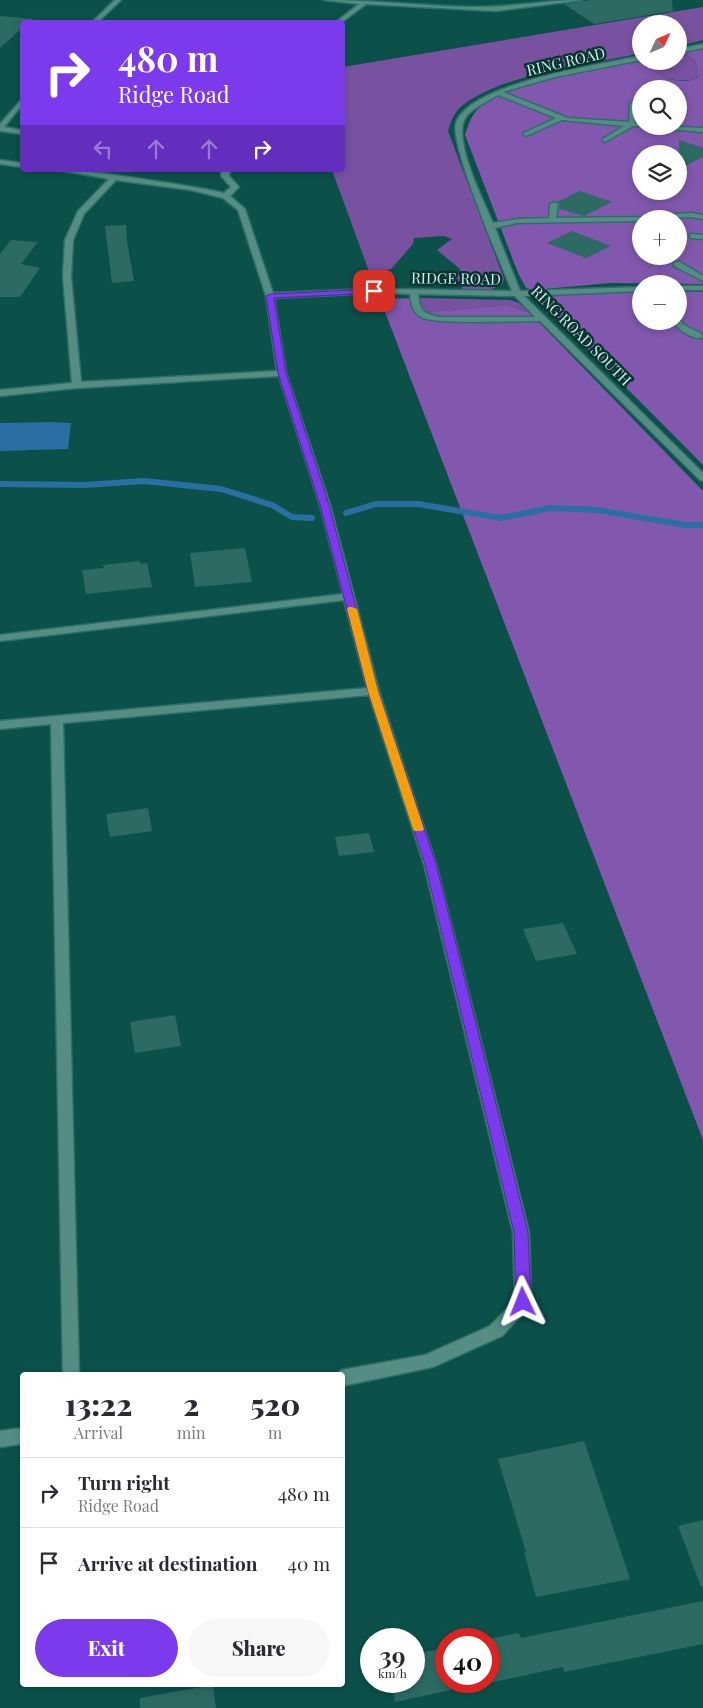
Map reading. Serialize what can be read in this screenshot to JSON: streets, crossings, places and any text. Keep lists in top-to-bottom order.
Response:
{
  "streets": {
    "street": ["RING ROAD", "RIDGE ROAD", "RING ROAD SOUTH"]
  },
  "crossings": [
    ["RING ROAD", "RING ROAD SOUTH"],
    ["RIDGE ROAD", "RING ROAD SOUTH"]
  ],
  "north": "top right",
  "page": {
    "map_buttons": ["+", "−"],
    "turn": ["480 m", "Ridge Road"],
    "eta": [
      "13:22",
      "Arrival",
      "2",
      "min",
      "520",
      "m"
    ],
    "list": [
      {
        "name": "Turn right",
        "note": "Ridge Road",
        "value": "480 m"
      },
      {
        "name": "Arrive at destination",
        "value": "40 m"
      }
    ],
    "buttons": ["Exit", "Share"],
    "speed": "39 km/h",
    "limit": "40"
  }
}
